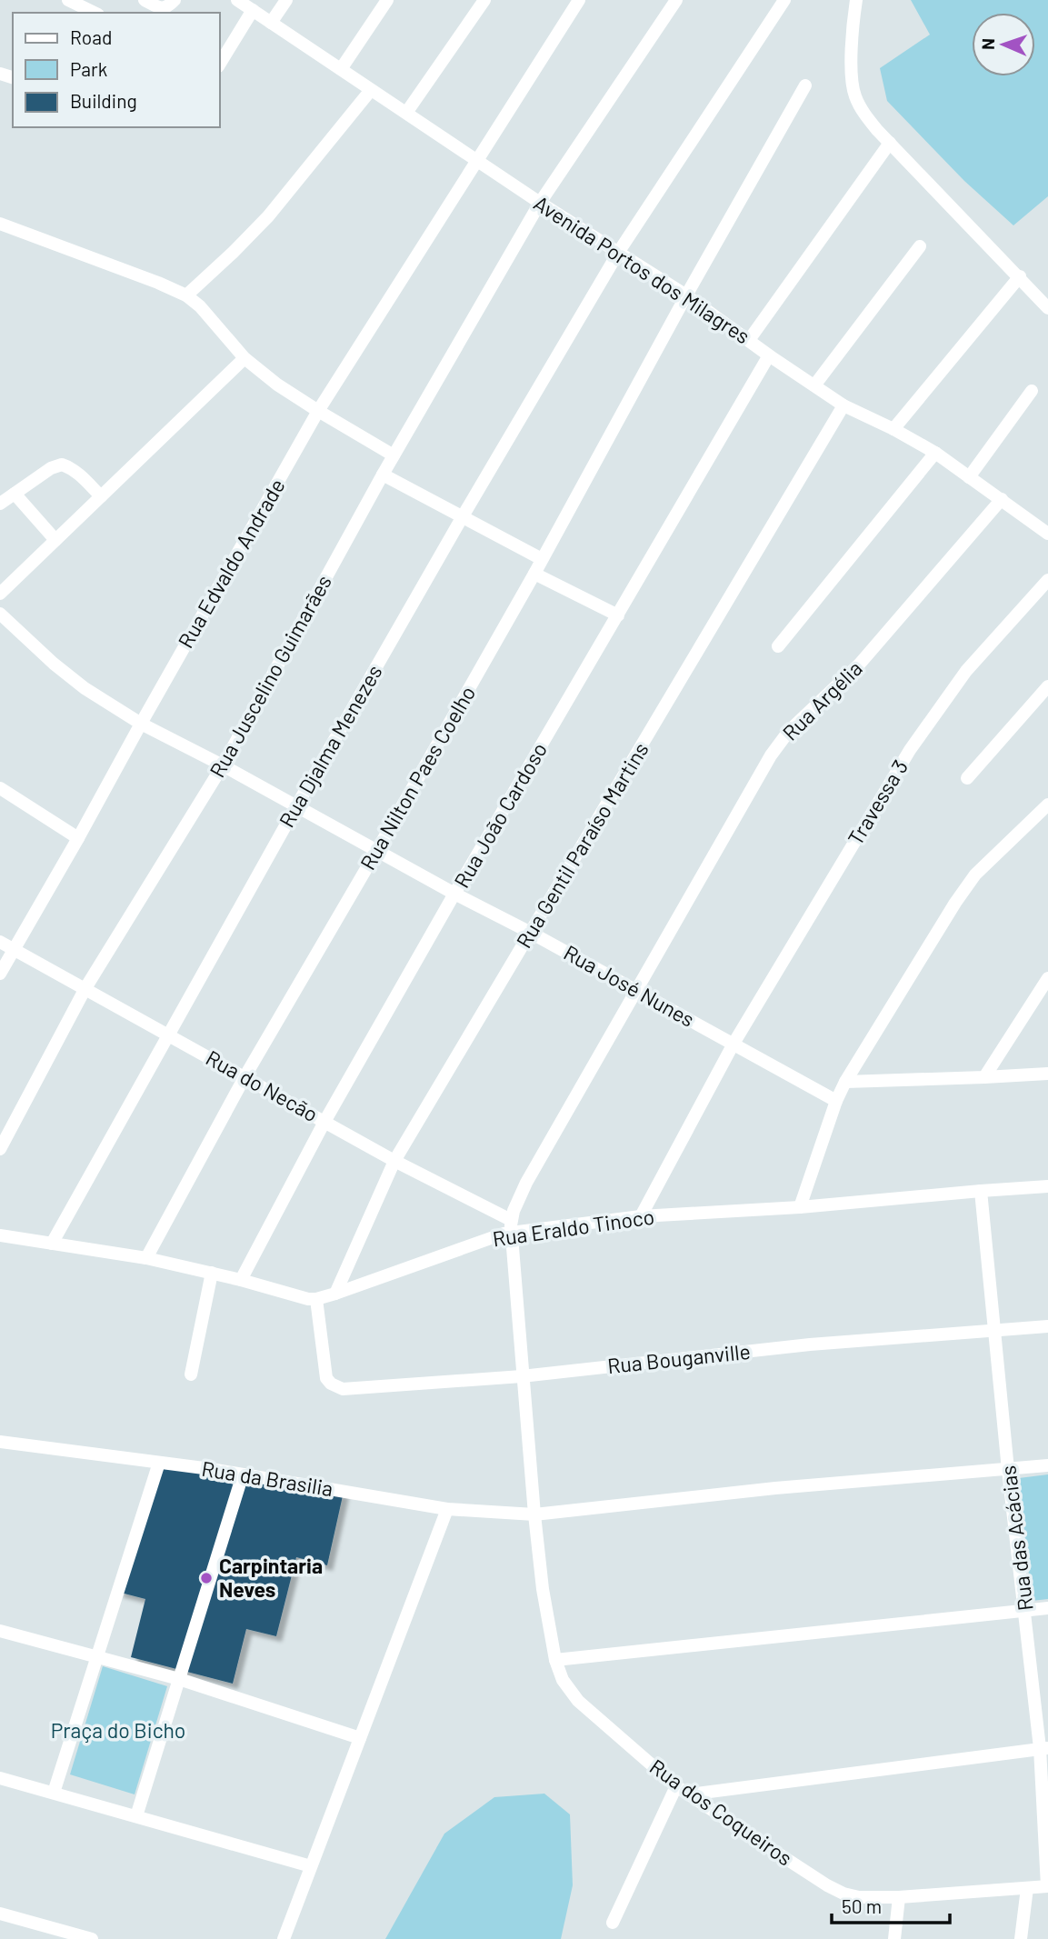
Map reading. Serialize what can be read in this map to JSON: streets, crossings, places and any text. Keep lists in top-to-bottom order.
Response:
{
  "streets": {
    "street": [
      "Avenida Portos dos Milagres",
      "Rua Edvaldo Andrade",
      "Rua Juscelino Guimarães",
      "Rua Argélia",
      "Rua Djalma Menezes",
      "Rua Nilton Paes Coelho",
      "Travessa 3",
      "Rua João Cardoso",
      "Rua Gentil Paraíso Martins",
      "Rua José Nunes",
      "Rua do Necão",
      "Rua Eraldo Tinoco",
      "Rua Bouganville",
      "Rua da Brasilia",
      "Rua das Acácias",
      "Rua dos Coqueiros"
    ]
  },
  "crossings": [
    ["Avenida Portos dos Milagres", "Rua Edvaldo Andrade"],
    ["Avenida Portos dos Milagres", "Rua Juscelino Guimarães"],
    ["Avenida Portos dos Milagres", "Rua Argélia"],
    ["Avenida Portos dos Milagres", "Rua Djalma Menezes"],
    ["Avenida Portos dos Milagres", "Rua Nilton Paes Coelho"],
    ["Avenida Portos dos Milagres", "Rua João Cardoso"],
    ["Avenida Portos dos Milagres", "Rua Gentil Paraíso Martins"],
    ["Rua Edvaldo Andrade", "Rua José Nunes"],
    ["Rua Edvaldo Andrade", "Rua do Necão"],
    ["Rua Juscelino Guimarães", "Rua José Nunes"],
    ["Rua Juscelino Guimarães", "Rua do Necão"],
    ["Rua Argélia", "Rua José Nunes"],
    ["Rua Argélia", "Rua do Necão"],
    ["Rua Argélia", "Rua Eraldo Tinoco"],
    ["Rua Argélia", "Rua dos Coqueiros"],
    ["Rua Djalma Menezes", "Rua José Nunes"],
    ["Rua Djalma Menezes", "Rua do Necão"],
    ["Rua Djalma Menezes", "Rua Eraldo Tinoco"],
    ["Rua Nilton Paes Coelho", "Rua José Nunes"],
    ["Rua Nilton Paes Coelho", "Rua do Necão"],
    ["Rua Nilton Paes Coelho", "Rua Eraldo Tinoco"],
    ["Travessa 3", "Rua José Nunes"],
    ["Travessa 3", "Rua Eraldo Tinoco"],
    ["Rua João Cardoso", "Rua José Nunes"],
    ["Rua João Cardoso", "Rua do Necão"],
    ["Rua João Cardoso", "Rua Eraldo Tinoco"],
    ["Rua Gentil Paraíso Martins", "Rua José Nunes"],
    ["Rua Gentil Paraíso Martins", "Rua do Necão"],
    ["Rua Gentil Paraíso Martins", "Rua Eraldo Tinoco"],
    ["Rua do Necão", "Rua Eraldo Tinoco"],
    ["Rua do Necão", "Rua dos Coqueiros"],
    ["Rua Eraldo Tinoco", "Rua Bouganville"],
    ["Rua Eraldo Tinoco", "Rua das Acácias"],
    ["Rua Eraldo Tinoco", "Rua dos Coqueiros"],
    ["Rua Bouganville", "Rua das Acácias"],
    ["Rua Bouganville", "Rua dos Coqueiros"],
    ["Rua da Brasilia", "Rua das Acácias"],
    ["Rua da Brasilia", "Rua dos Coqueiros"],
    ["Rua das Acácias", "Rua dos Coqueiros"]
  ],
  "parks": ["Praça do Bicho"],
  "places": ["Carpintaria Neves"],
  "legend": ["Road", "Park", "Building"],
  "scale_bar": "50 m",
  "north": "left"
}
